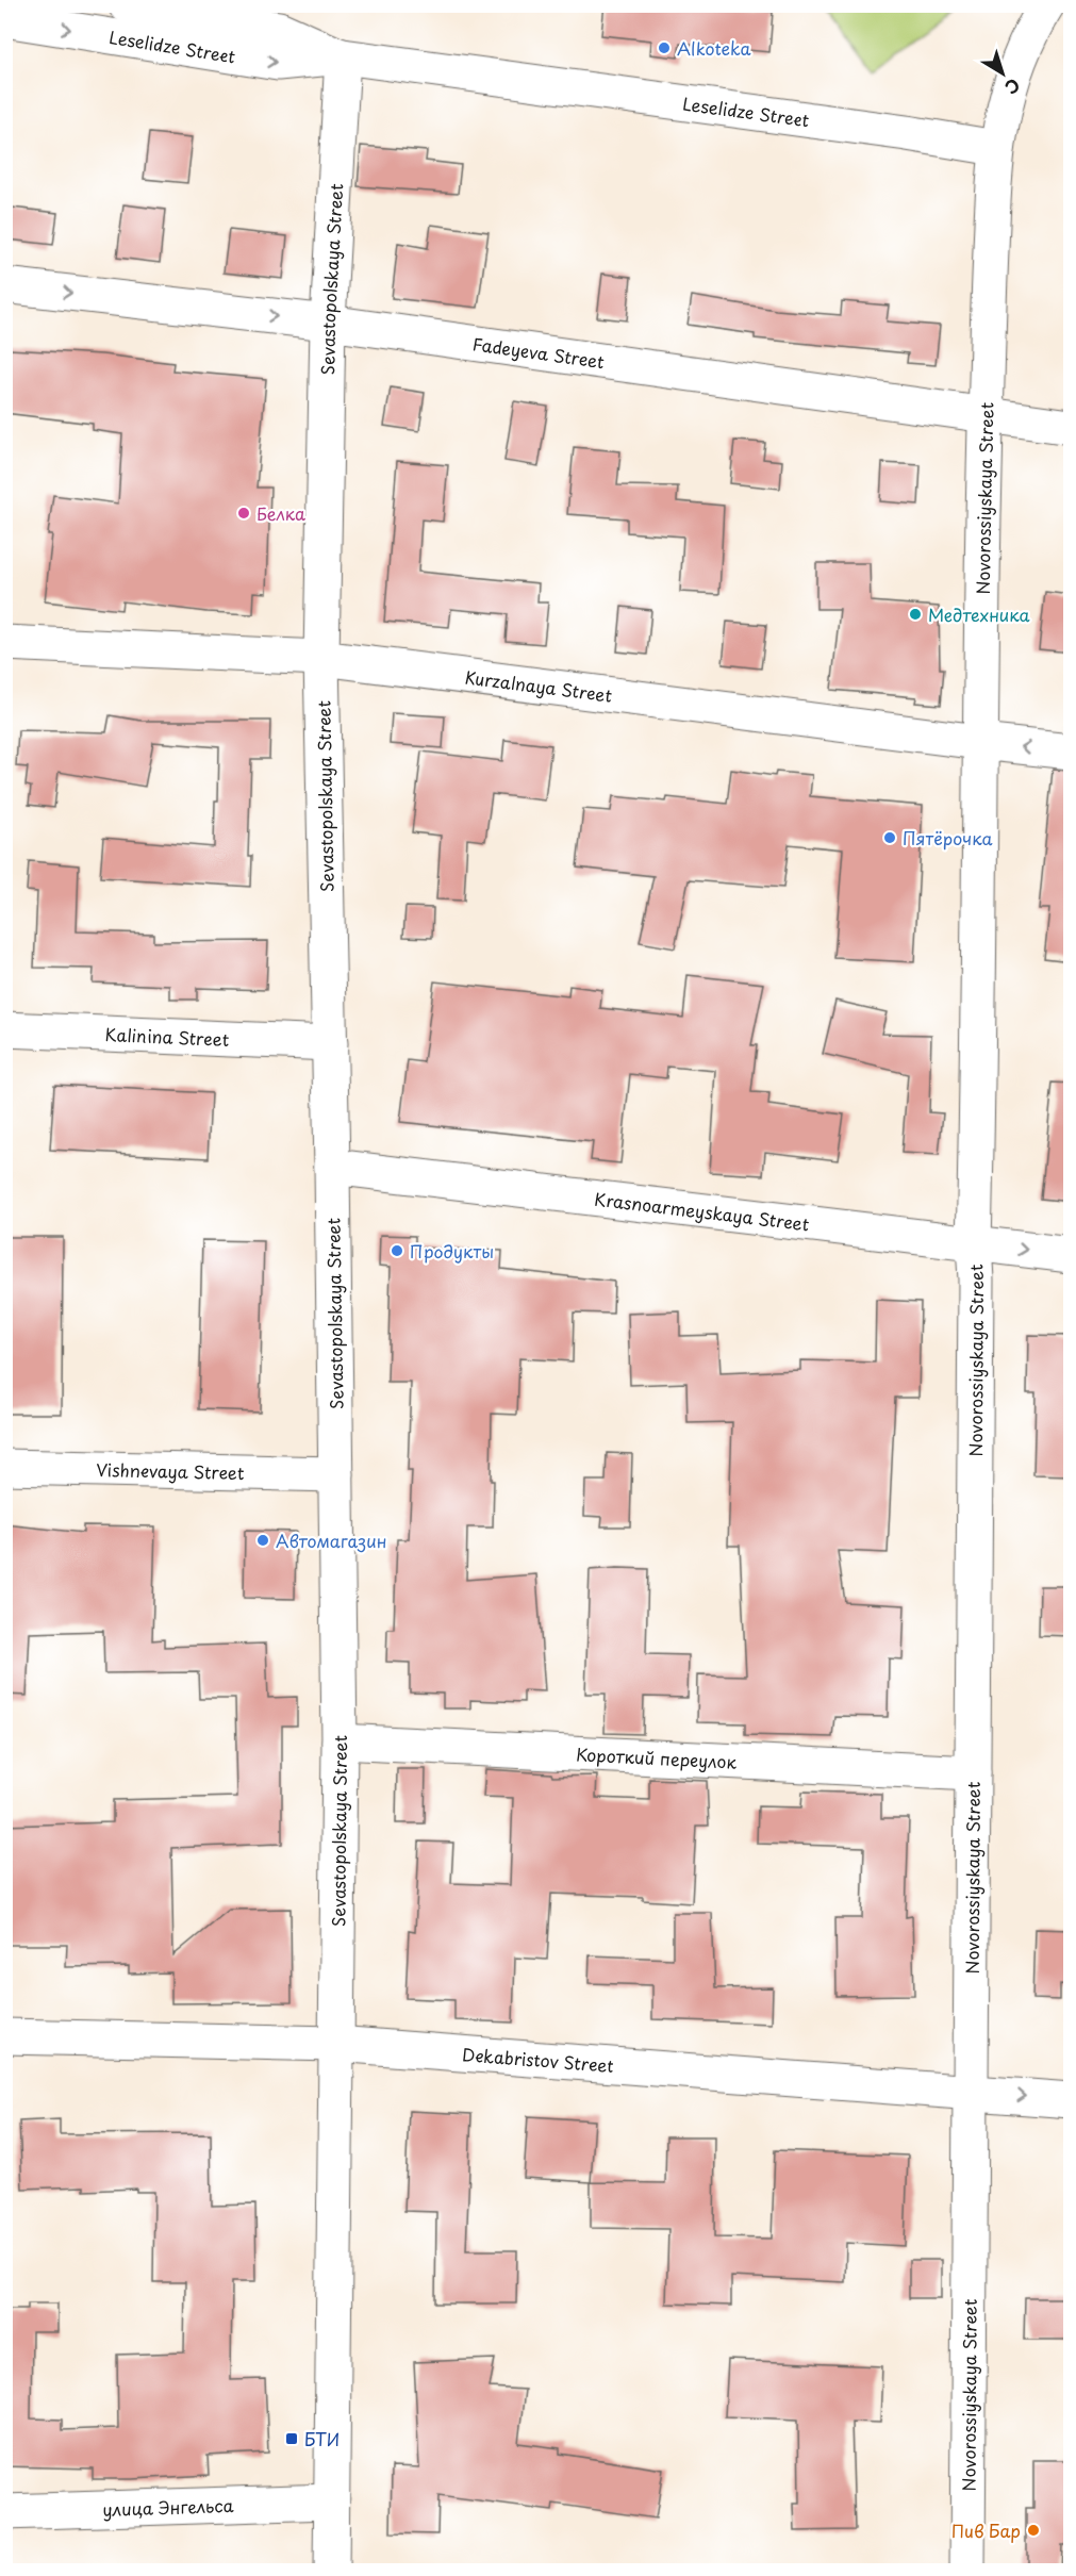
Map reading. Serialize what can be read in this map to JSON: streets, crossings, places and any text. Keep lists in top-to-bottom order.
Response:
{
  "streets": {
    "street": [
      "Leselidze Street",
      "Sevastopolskaya Street",
      "Fadeyeva Street",
      "Novorossiyskaya Street",
      "Kurzalnaya Street",
      "Kalinina Street",
      "Krasnoarmeyskaya Street",
      "Vishnevaya Street",
      "Короткий переулок",
      "Dekabristov Street",
      "улица Энгельса"
    ]
  },
  "crossings": [
    ["Leselidze Street", "Sevastopolskaya Street"],
    ["Leselidze Street", "Novorossiyskaya Street"],
    ["Sevastopolskaya Street", "Fadeyeva Street"],
    ["Sevastopolskaya Street", "Kurzalnaya Street"],
    ["Sevastopolskaya Street", "Kalinina Street"],
    ["Sevastopolskaya Street", "Krasnoarmeyskaya Street"],
    ["Sevastopolskaya Street", "Vishnevaya Street"],
    ["Sevastopolskaya Street", "Короткий переулок"],
    ["Sevastopolskaya Street", "Dekabristov Street"],
    ["Sevastopolskaya Street", "улица Энгельса"],
    ["Fadeyeva Street", "Novorossiyskaya Street"],
    ["Novorossiyskaya Street", "Kurzalnaya Street"],
    ["Novorossiyskaya Street", "Krasnoarmeyskaya Street"],
    ["Novorossiyskaya Street", "Короткий переулок"],
    ["Novorossiyskaya Street", "Dekabristov Street"]
  ],
  "places": {
    "other": [
      "Alkoteka",
      "Белка",
      "Медтехника",
      "Пятёрочка",
      "Продукты",
      "Автомагазин",
      "Пив Бар"
    ],
    "transit": ["БТИ"]
  },
  "north": "bottom right"
}
